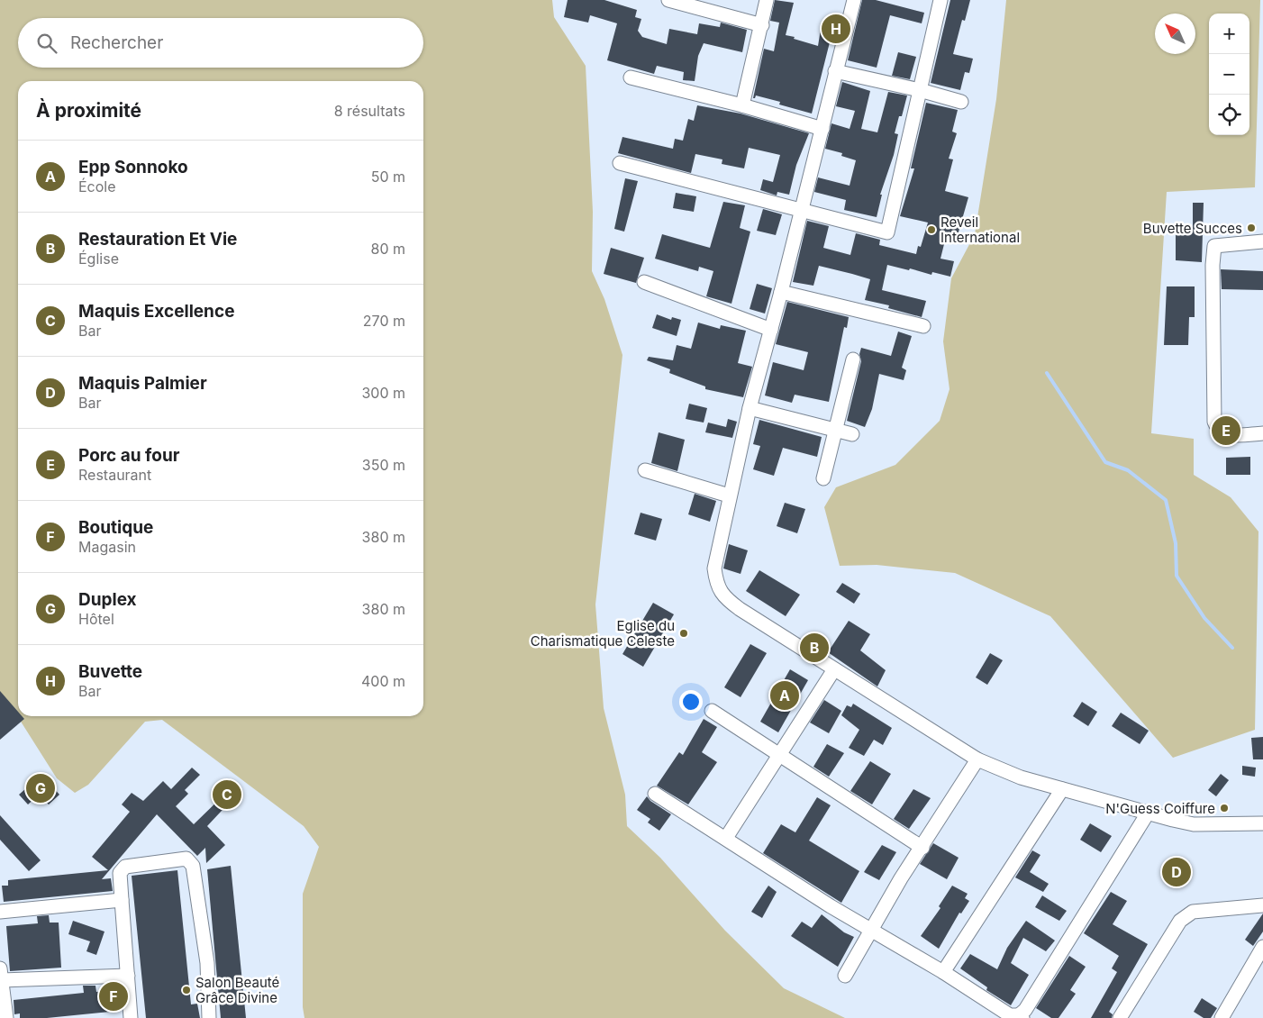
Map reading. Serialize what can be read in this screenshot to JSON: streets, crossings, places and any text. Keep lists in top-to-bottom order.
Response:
{
  "places": [
    "Buvette Succes",
    "Reveil International",
    "Eglise du Charismatique Celeste",
    "N'Guess Coiffure",
    "Salon Beauté Grâce Divine"
  ],
  "north": "top left",
  "page": {
    "pins": [
      "H",
      "E",
      "B",
      "A",
      "G",
      "C",
      "D",
      "F"
    ],
    "map_buttons": ["+", "−"],
    "search": "Rechercher",
    "heading": ["À proximité", "8 résultats"],
    "list": [
      {
        "mark": "A",
        "name": "Epp Sonnoko",
        "note": "École",
        "value": "50 m"
      },
      {
        "mark": "B",
        "name": "Restauration Et Vie",
        "note": "Église",
        "value": "80 m"
      },
      {
        "mark": "C",
        "name": "Maquis Excellence",
        "note": "Bar",
        "value": "270 m"
      },
      {
        "mark": "D",
        "name": "Maquis Palmier",
        "note": "Bar",
        "value": "300 m"
      },
      {
        "mark": "E",
        "name": "Porc au four",
        "note": "Restaurant",
        "value": "350 m"
      },
      {
        "mark": "F",
        "name": "Boutique",
        "note": "Magasin",
        "value": "380 m"
      },
      {
        "mark": "G",
        "name": "Duplex",
        "note": "Hôtel",
        "value": "380 m"
      },
      {
        "mark": "H",
        "name": "Buvette",
        "note": "Bar",
        "value": "400 m"
      }
    ]
  }
}
